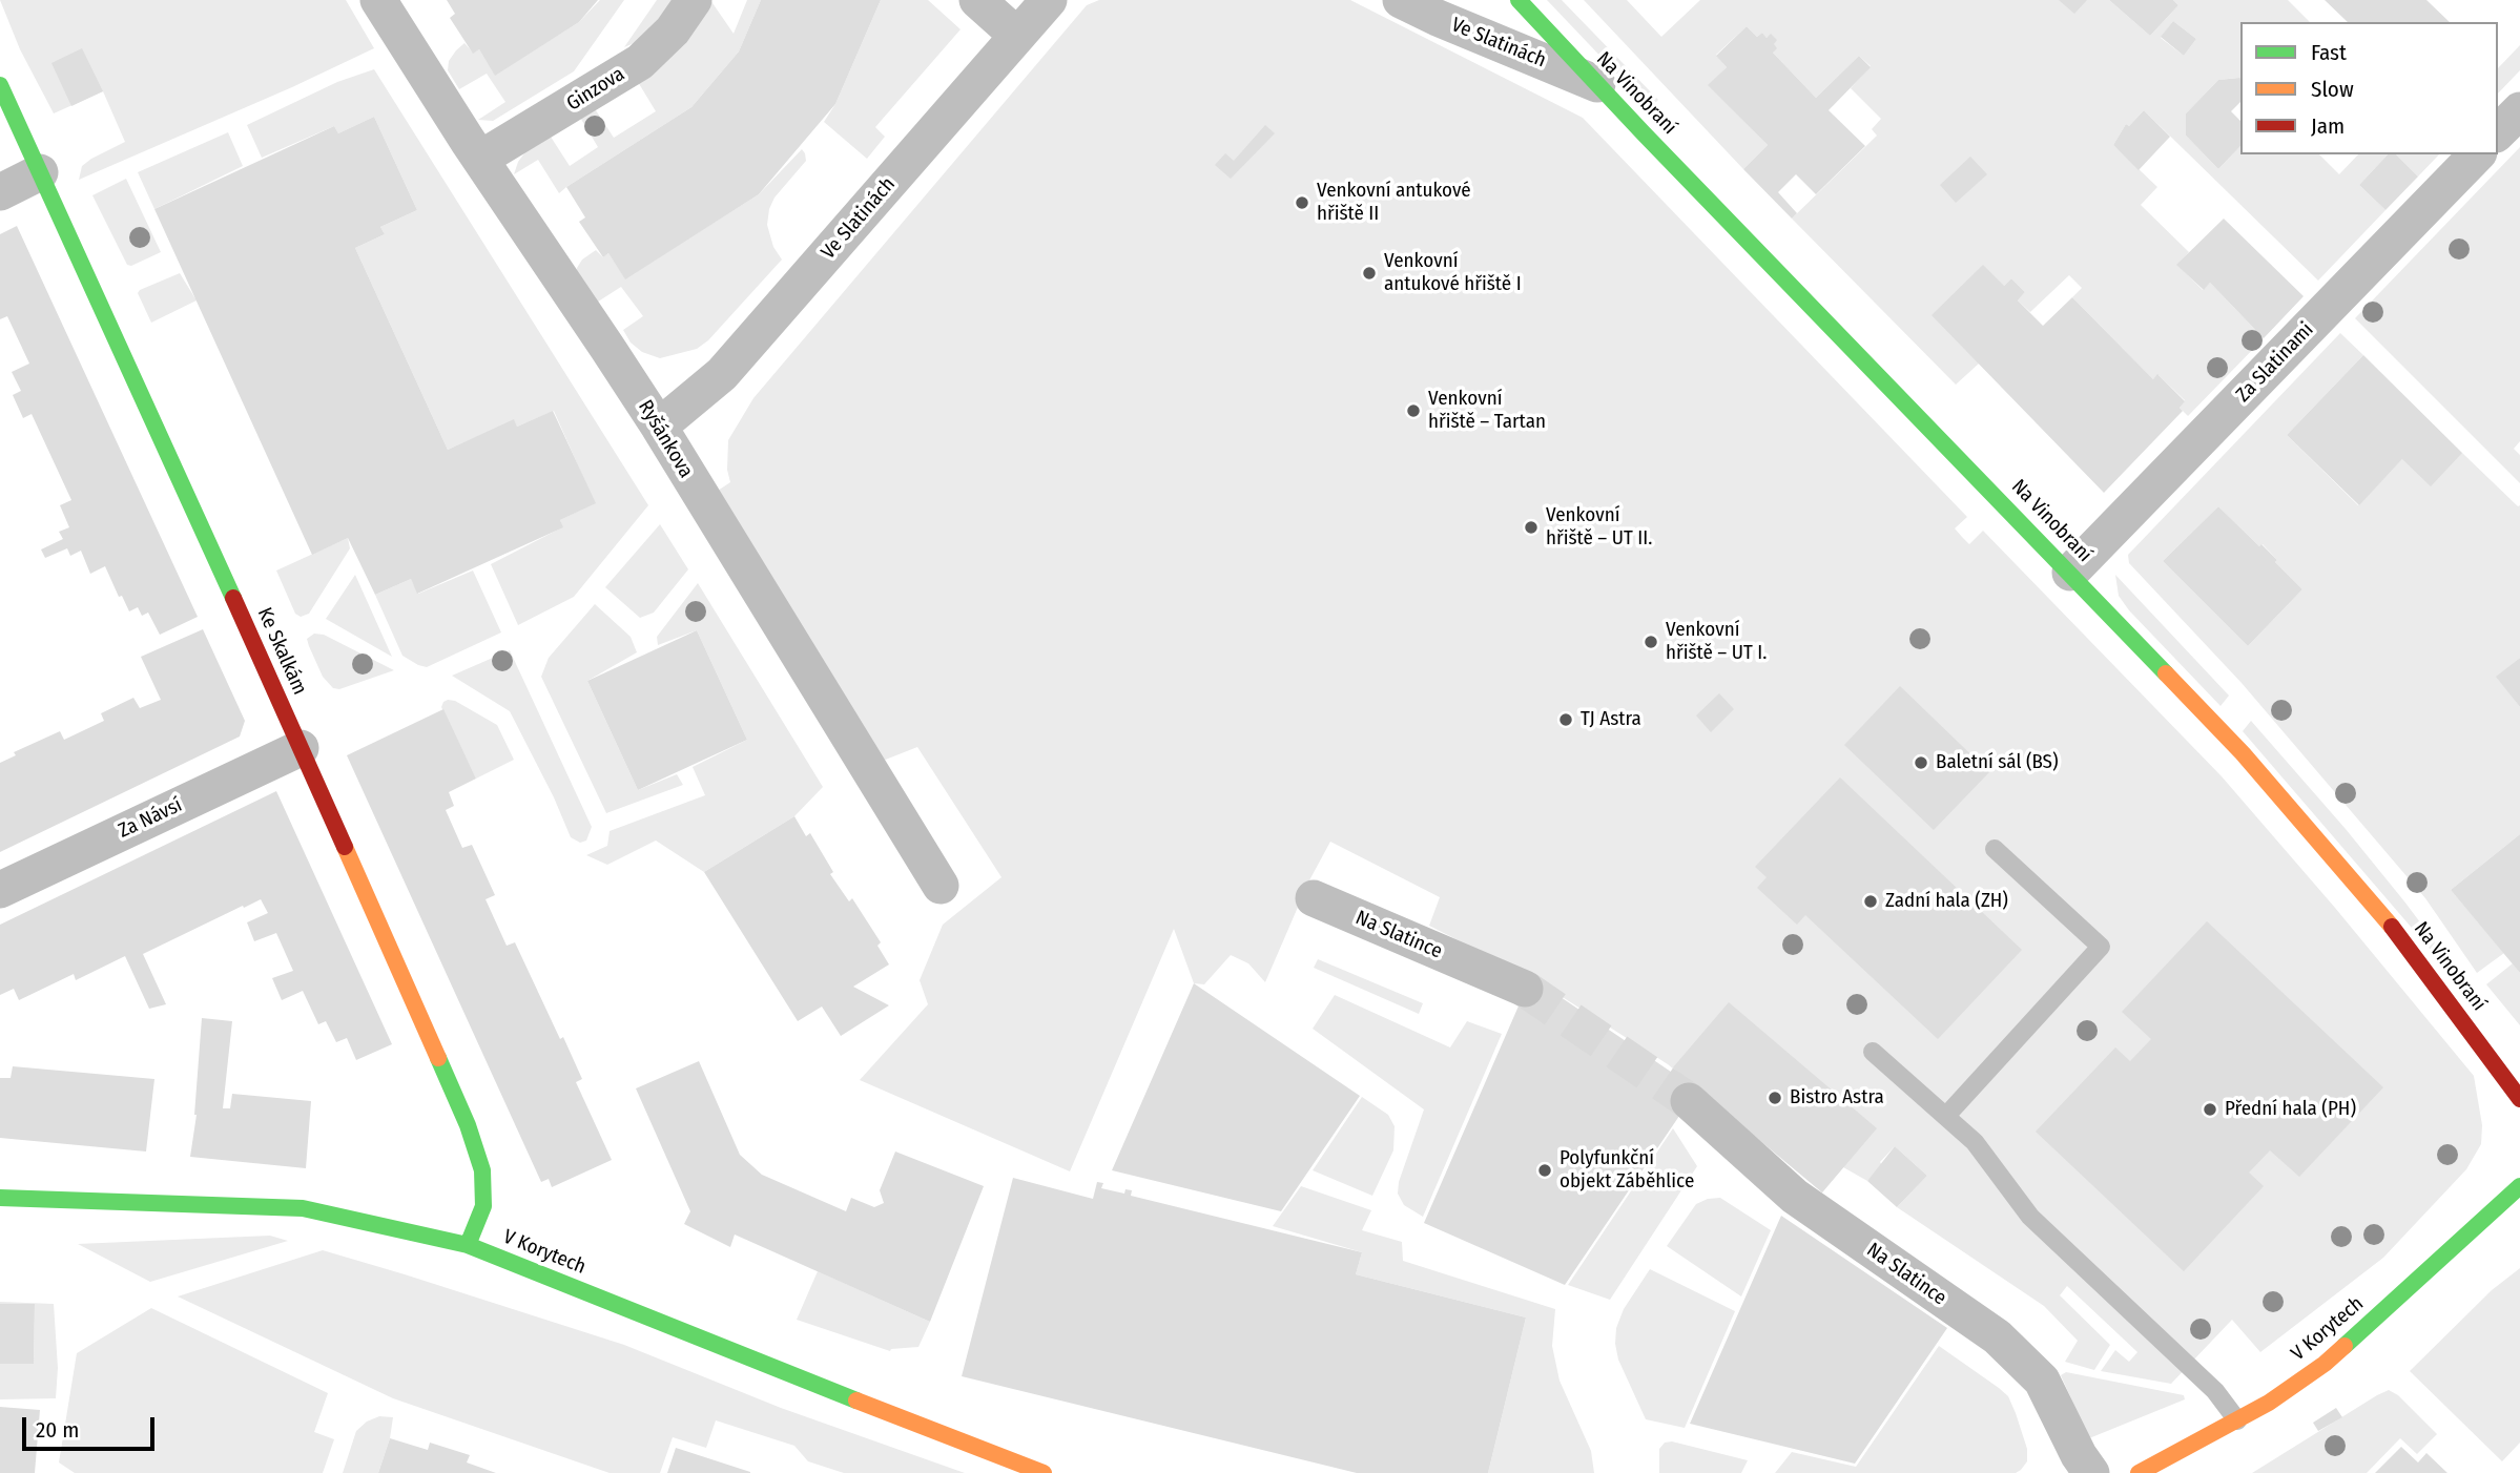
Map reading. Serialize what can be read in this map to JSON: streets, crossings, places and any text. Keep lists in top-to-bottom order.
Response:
{
  "streets": {
    "street": [
      "Ve Slatinách",
      "Ginzova",
      "Na Vinobraní",
      "Za Slatinami",
      "Ryšánkova",
      "Ke Skalkám",
      "Za Návsí",
      "Na Slatince",
      "V Korytech"
    ]
  },
  "crossings": [
    ["Ve Slatinách", "Na Vinobraní"],
    ["Ve Slatinách", "Ryšánkova"],
    ["Ginzova", "Ryšánkova"],
    ["Na Vinobraní", "Za Slatinami"],
    ["Ke Skalkám", "Za Návsí"],
    ["Ke Skalkám", "V Korytech"]
  ],
  "places": [
    "Venkovní antukové hřiště II",
    "Venkovní antukové hřiště I",
    "Venkovní hřiště – Tartan",
    "Venkovní hřiště – UT II.",
    "Venkovní hřiště – UT I.",
    "TJ Astra",
    "Baletní sál (BS)",
    "Zadní hala (ZH)",
    "Bistro Astra",
    "Přední hala (PH)",
    "Polyfunkční objekt Záběhlice"
  ],
  "legend": ["Fast", "Slow", "Jam"],
  "scale_bar": "20 m"
}
